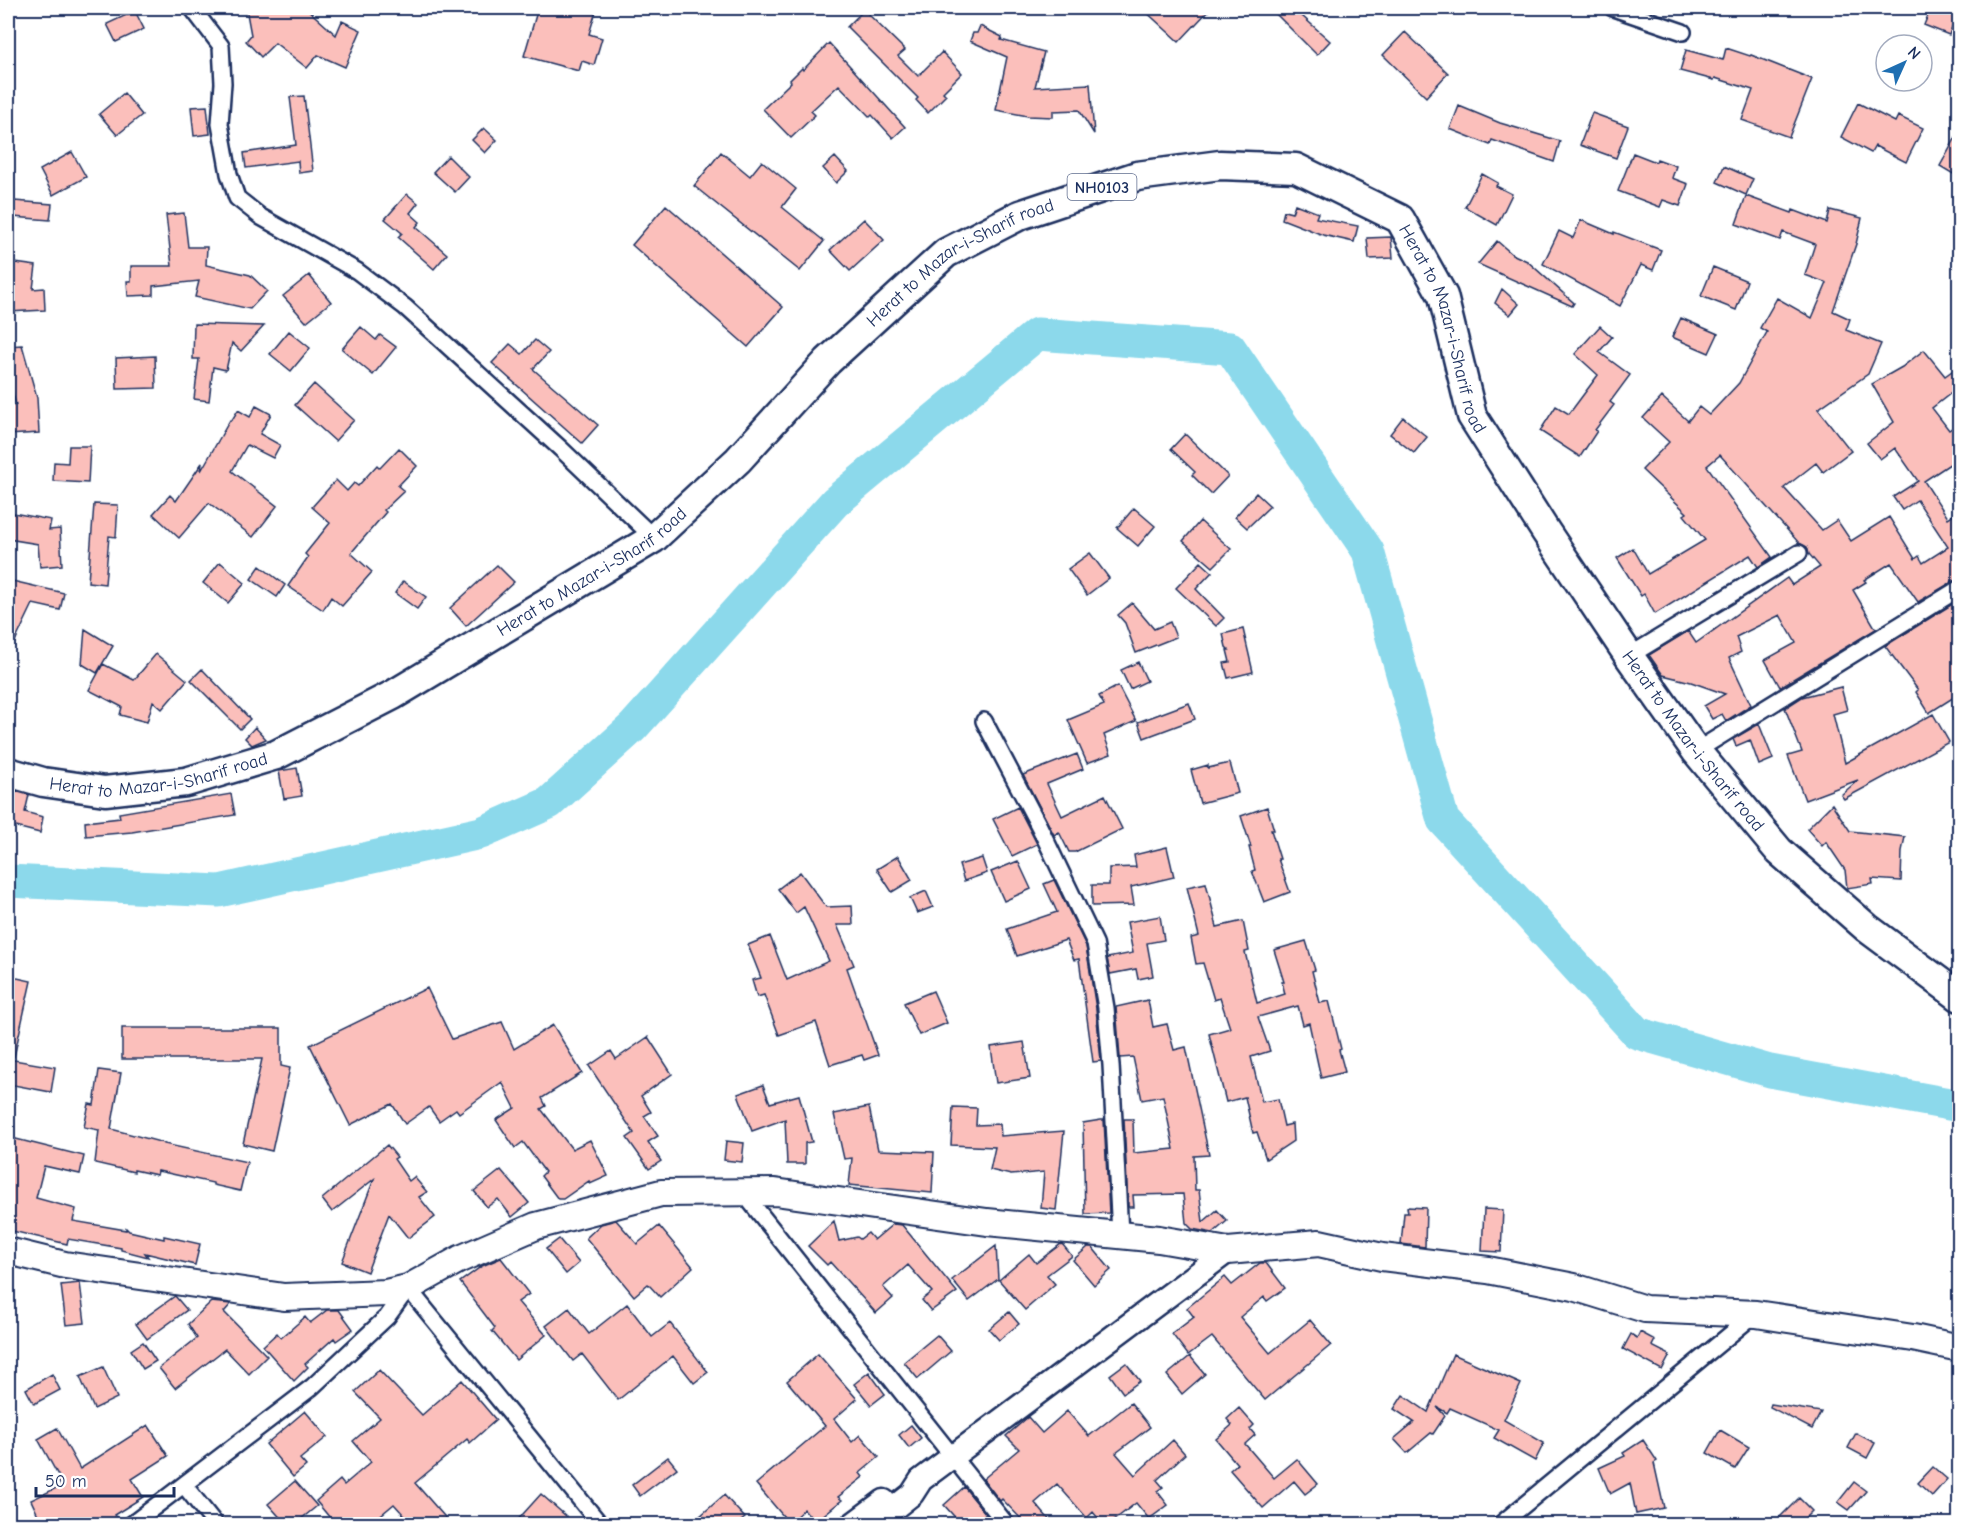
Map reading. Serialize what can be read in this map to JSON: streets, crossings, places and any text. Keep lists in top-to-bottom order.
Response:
{
  "streets": {
    "highway": ["NH0103", "Herat to Mazar-i-Sharif road"]
  },
  "scale_bar": "50 m",
  "north": "top right"
}
